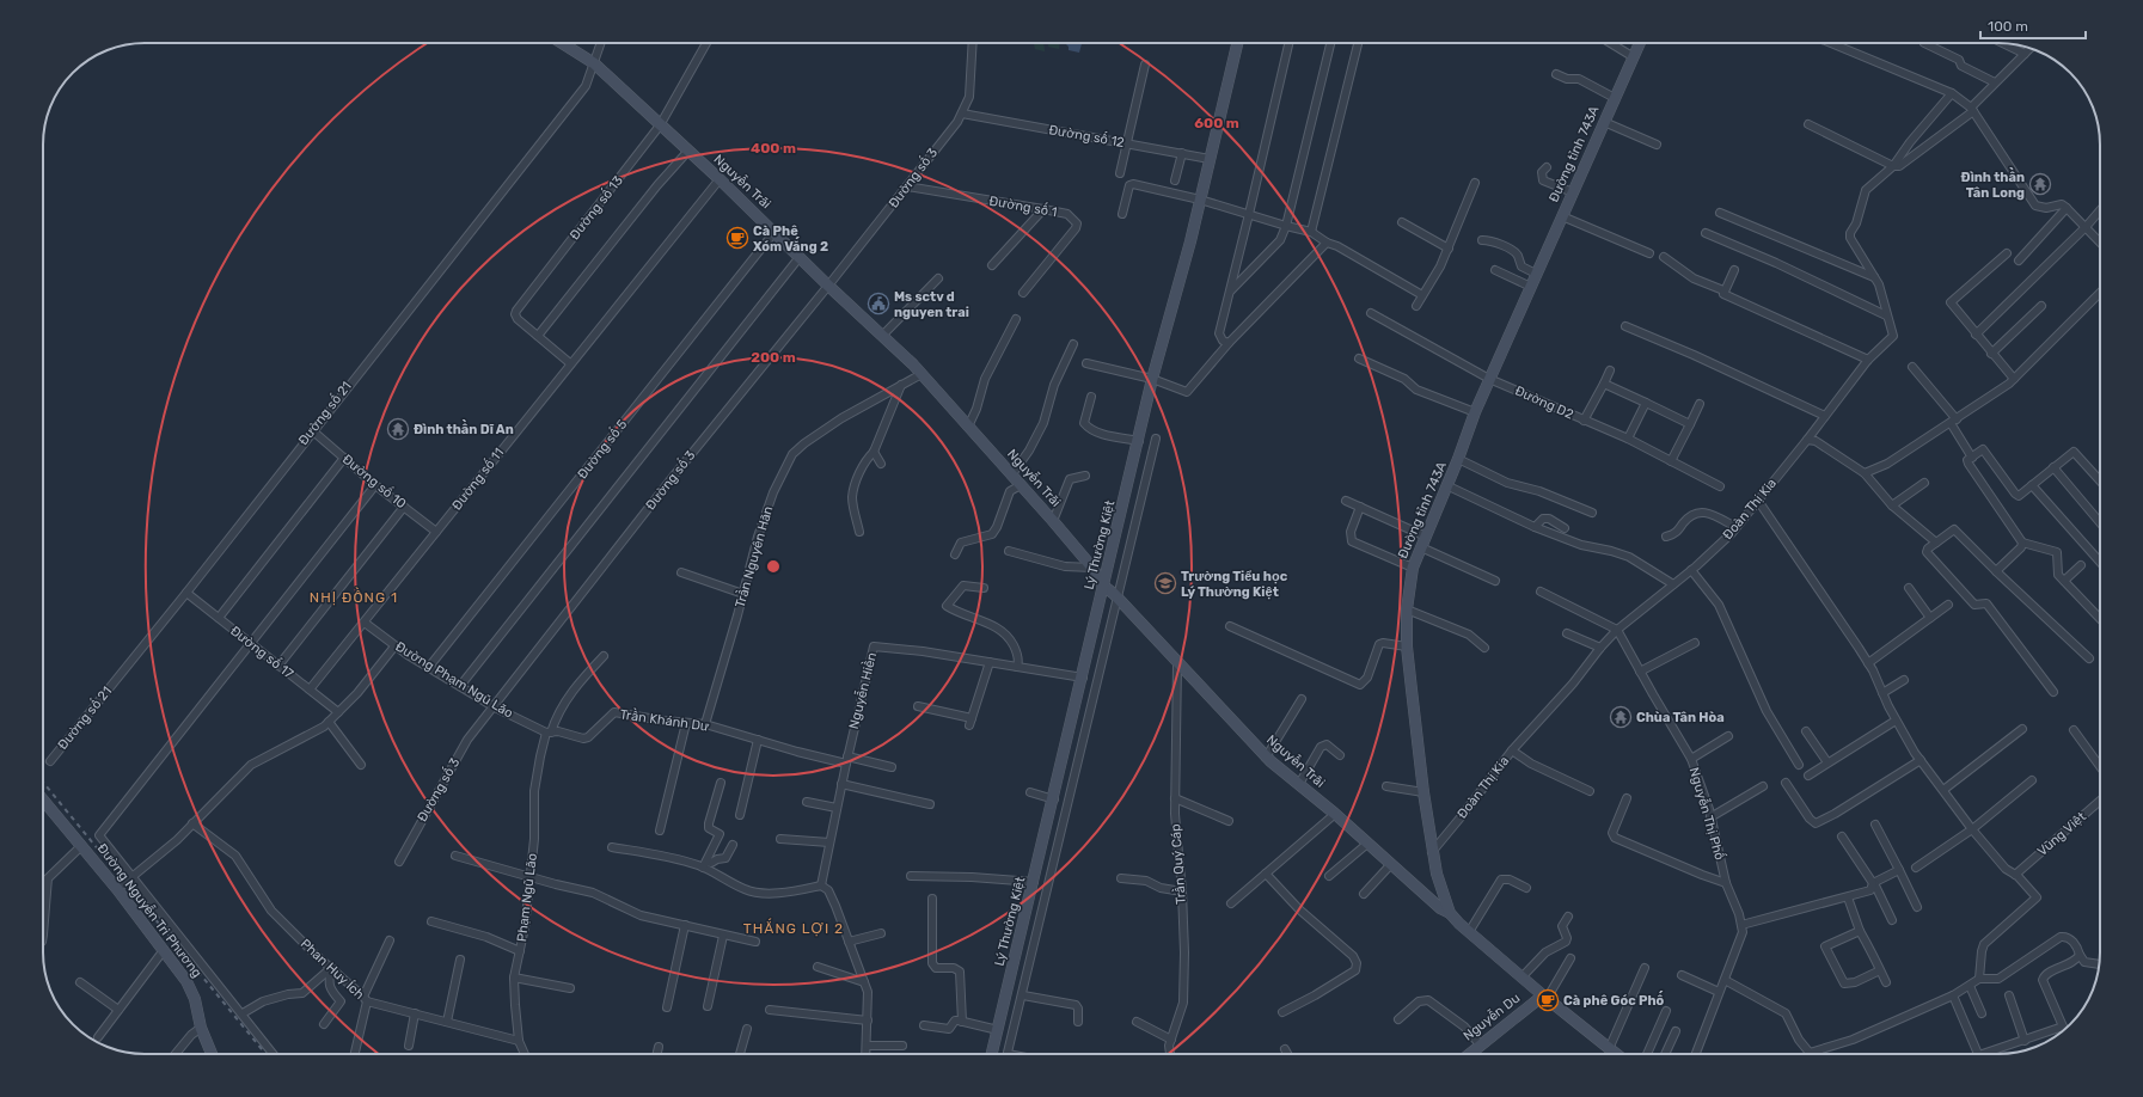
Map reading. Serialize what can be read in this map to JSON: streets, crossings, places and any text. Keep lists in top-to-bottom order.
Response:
{
  "streets": {
    "main road": [
      "Đường tỉnh 743A",
      "Nguyễn Trãi",
      "Lý Thường Kiệt",
      "Đường Nguyễn Tri Phương",
      "Nguyễn Du"
    ],
    "street": [
      "Đường số 12",
      "Đường số 3",
      "Đường số 1",
      "Đường số 13",
      "Đường D2",
      "Đường số 21",
      "Đường số 5",
      "Đường số 11",
      "Đường số 10",
      "Đoàn Thị Kia",
      "Trần Nguyên Hãn",
      "Đường số 17",
      "Đường Phạm Ngũ Lão",
      "Nguyễn Hiền",
      "Trần Khánh Dư",
      "Nguyễn Thị Phố",
      "Vũng Việt",
      "Trần Quý Cáp",
      "Phạm Ngũ Lão",
      "Phan Huy Ích"
    ]
  },
  "crossings": [
    ["Đường số 12", "Đường số 3"],
    ["Đường số 12", "Lý Thường Kiệt"],
    ["Đường tỉnh 743A", "Nguyễn Trãi"],
    ["Đường tỉnh 743A", "Đường D2"],
    ["Đường tỉnh 743A", "Đoàn Thị Kia"],
    ["Đường tỉnh 743A", "Nguyễn Du"],
    ["Đường số 3", "Nguyễn Trãi"],
    ["Đường số 3", "Đường số 1"],
    ["Đường số 3", "Đường Phạm Ngũ Lão"],
    ["Nguyễn Trãi", "Đường số 13"],
    ["Nguyễn Trãi", "Đường số 21"],
    ["Nguyễn Trãi", "Đường số 5"],
    ["Nguyễn Trãi", "Đường số 11"],
    ["Nguyễn Trãi", "Lý Thường Kiệt"],
    ["Nguyễn Trãi", "Trần Nguyên Hãn"],
    ["Nguyễn Trãi", "Trần Quý Cáp"],
    ["Đường số 13", "Đường số 11"],
    ["Đường số 21", "Đường số 10"],
    ["Đường số 21", "Đường số 17"],
    ["Đường số 5", "Đường Phạm Ngũ Lão"],
    ["Đường số 11", "Đường số 10"],
    ["Đường số 11", "Đường số 17"],
    ["Đường số 11", "Đường Phạm Ngũ Lão"],
    ["Đoàn Thị Kia", "Nguyễn Thị Phố"],
    ["Lý Thường Kiệt", "Nguyễn Hiền"],
    ["Trần Nguyên Hãn", "Trần Khánh Dư"],
    ["Đường Phạm Ngũ Lão", "Trần Khánh Dư"],
    ["Đường Phạm Ngũ Lão", "Phạm Ngũ Lão"],
    ["Nguyễn Hiền", "Trần Khánh Dư"],
    ["Trần Khánh Dư", "Phạm Ngũ Lão"],
    ["Phạm Ngũ Lão", "Phan Huy Ích"]
  ],
  "districts": ["NHỊ ĐỒNG 1", "THẮNG LỢI 2"],
  "places": {
    "temple": ["Đình thần Tân Long", "Đình thần Dĩ An", "Chùa Tân Hòa"],
    "cafe": ["Cà Phê Xóm Vắng 2", "Cà phê Góc Phố"],
    "public building": ["Ms sctv d nguyen trai"],
    "school or university": ["Trường Tiểu học Lý Thường Kiệt"]
  },
  "scale_bar": "100 m",
  "rings": ["600 m", "400 m", "200 m"]
}
